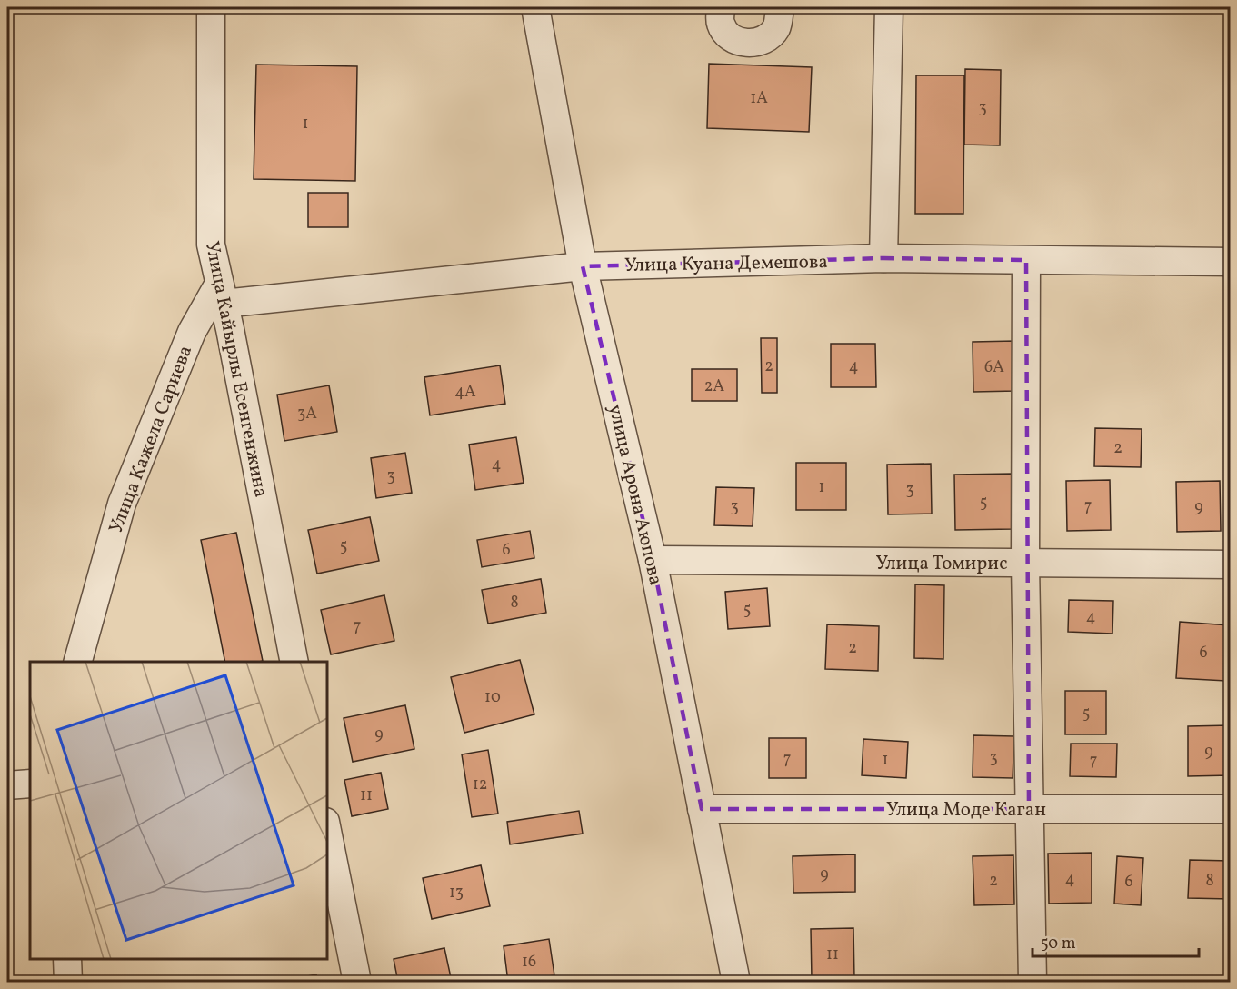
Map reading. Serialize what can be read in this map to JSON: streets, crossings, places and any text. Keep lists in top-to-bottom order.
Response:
{
  "streets": {
    "street": [
      "Улица Куана Демешова",
      "Улица Кайырлы Есенгенжина",
      "Улица Кажела Сариева",
      "улица Арона Аюпова",
      "Улица Томирис",
      "Улица Моде Каган"
    ]
  },
  "crossings": [
    ["Улица Куана Демешова", "Улица Кайырлы Есенгенжина"],
    ["Улица Куана Демешова", "Улица Кажела Сариева"],
    ["Улица Куана Демешова", "улица Арона Аюпова"],
    ["Улица Кайырлы Есенгенжина", "Улица Кажела Сариева"],
    ["улица Арона Аюпова", "Улица Томирис"],
    ["улица Арона Аюпова", "Улица Моде Каган"]
  ],
  "house_numbers": [
    "1А",
    "3",
    "1",
    "2",
    "4",
    "6А",
    "2А",
    "4А",
    "3А",
    "2",
    "4",
    "3",
    "1",
    "3",
    "5",
    "7",
    "3",
    "9",
    "5",
    "6",
    "8",
    "5",
    "4",
    "7",
    "2",
    "6",
    "10",
    "5",
    "9",
    "9",
    "3",
    "7",
    "1",
    "7",
    "12",
    "11",
    "9",
    "4",
    "2",
    "8",
    "6",
    "13",
    "11",
    "16"
  ],
  "scale_bar": "50 m"
}
